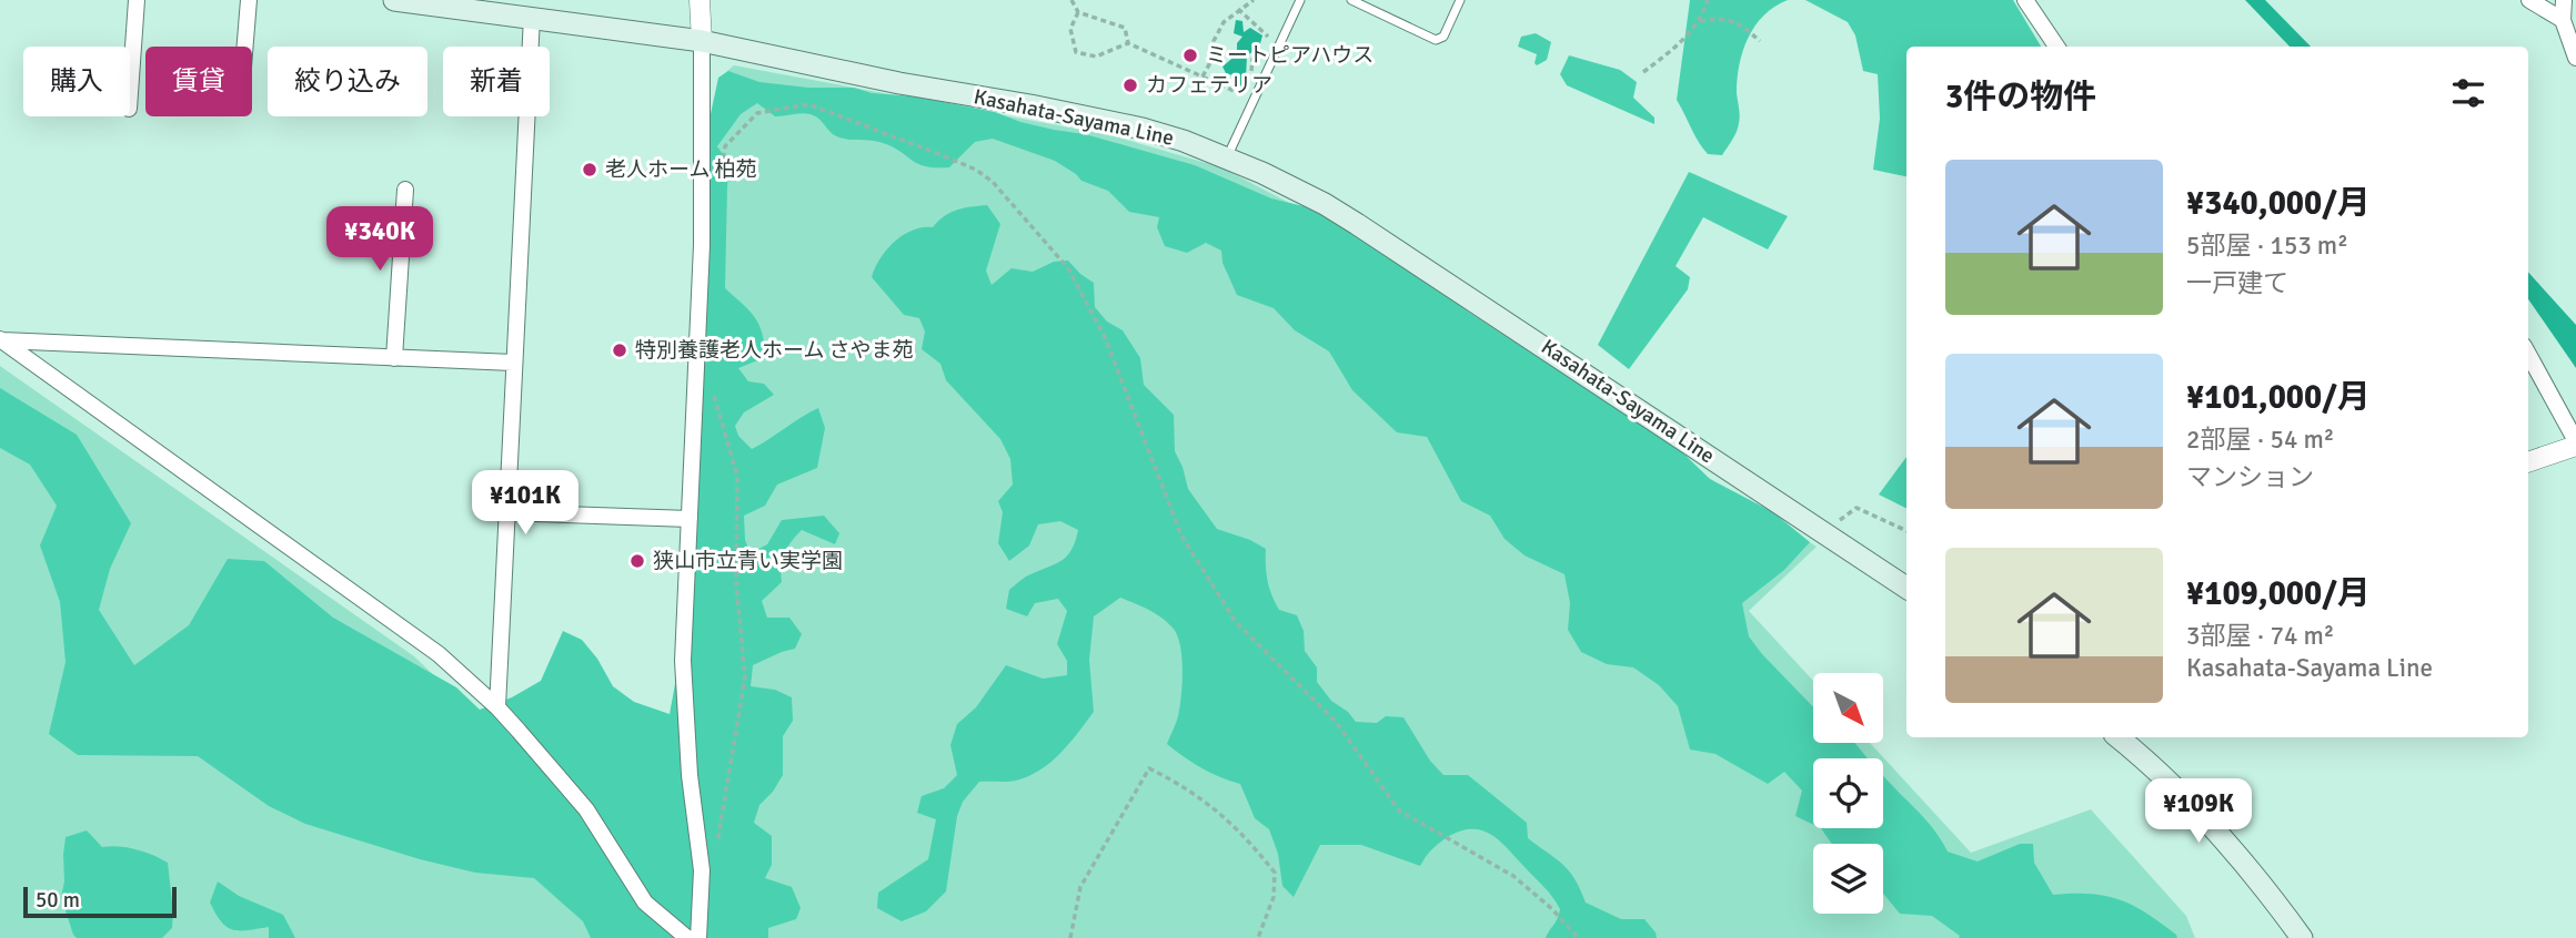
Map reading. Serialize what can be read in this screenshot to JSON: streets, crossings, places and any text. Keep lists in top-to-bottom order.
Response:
{
  "streets": {
    "main road": ["Kasahata-Sayama Line"]
  },
  "places": [
    "ミートピアハウス",
    "カフェテリア",
    "老人ホーム 柏苑",
    "特別養護老人ホーム さやま苑",
    "狭山市立青い実学園"
  ],
  "scale_bar": "50 m",
  "north": "bottom right",
  "page": {
    "chip": [
      "購入",
      "賃貸",
      "絞り込み",
      "新着"
    ],
    "heading": "3件の物件",
    "list": [
      {
        "name": "¥340,000/月",
        "note": "5部屋 · 153 m² · 一戸建て"
      },
      {
        "name": "¥101,000/月",
        "note": "2部屋 · 54 m² · マンション"
      },
      {
        "name": "¥109,000/月",
        "note": "3部屋 · 74 m² · Kasahata-Sayama Line"
      }
    ],
    "price": ["¥340K", "¥101K", "¥109K"],
    "scale": "50 m"
  }
}
